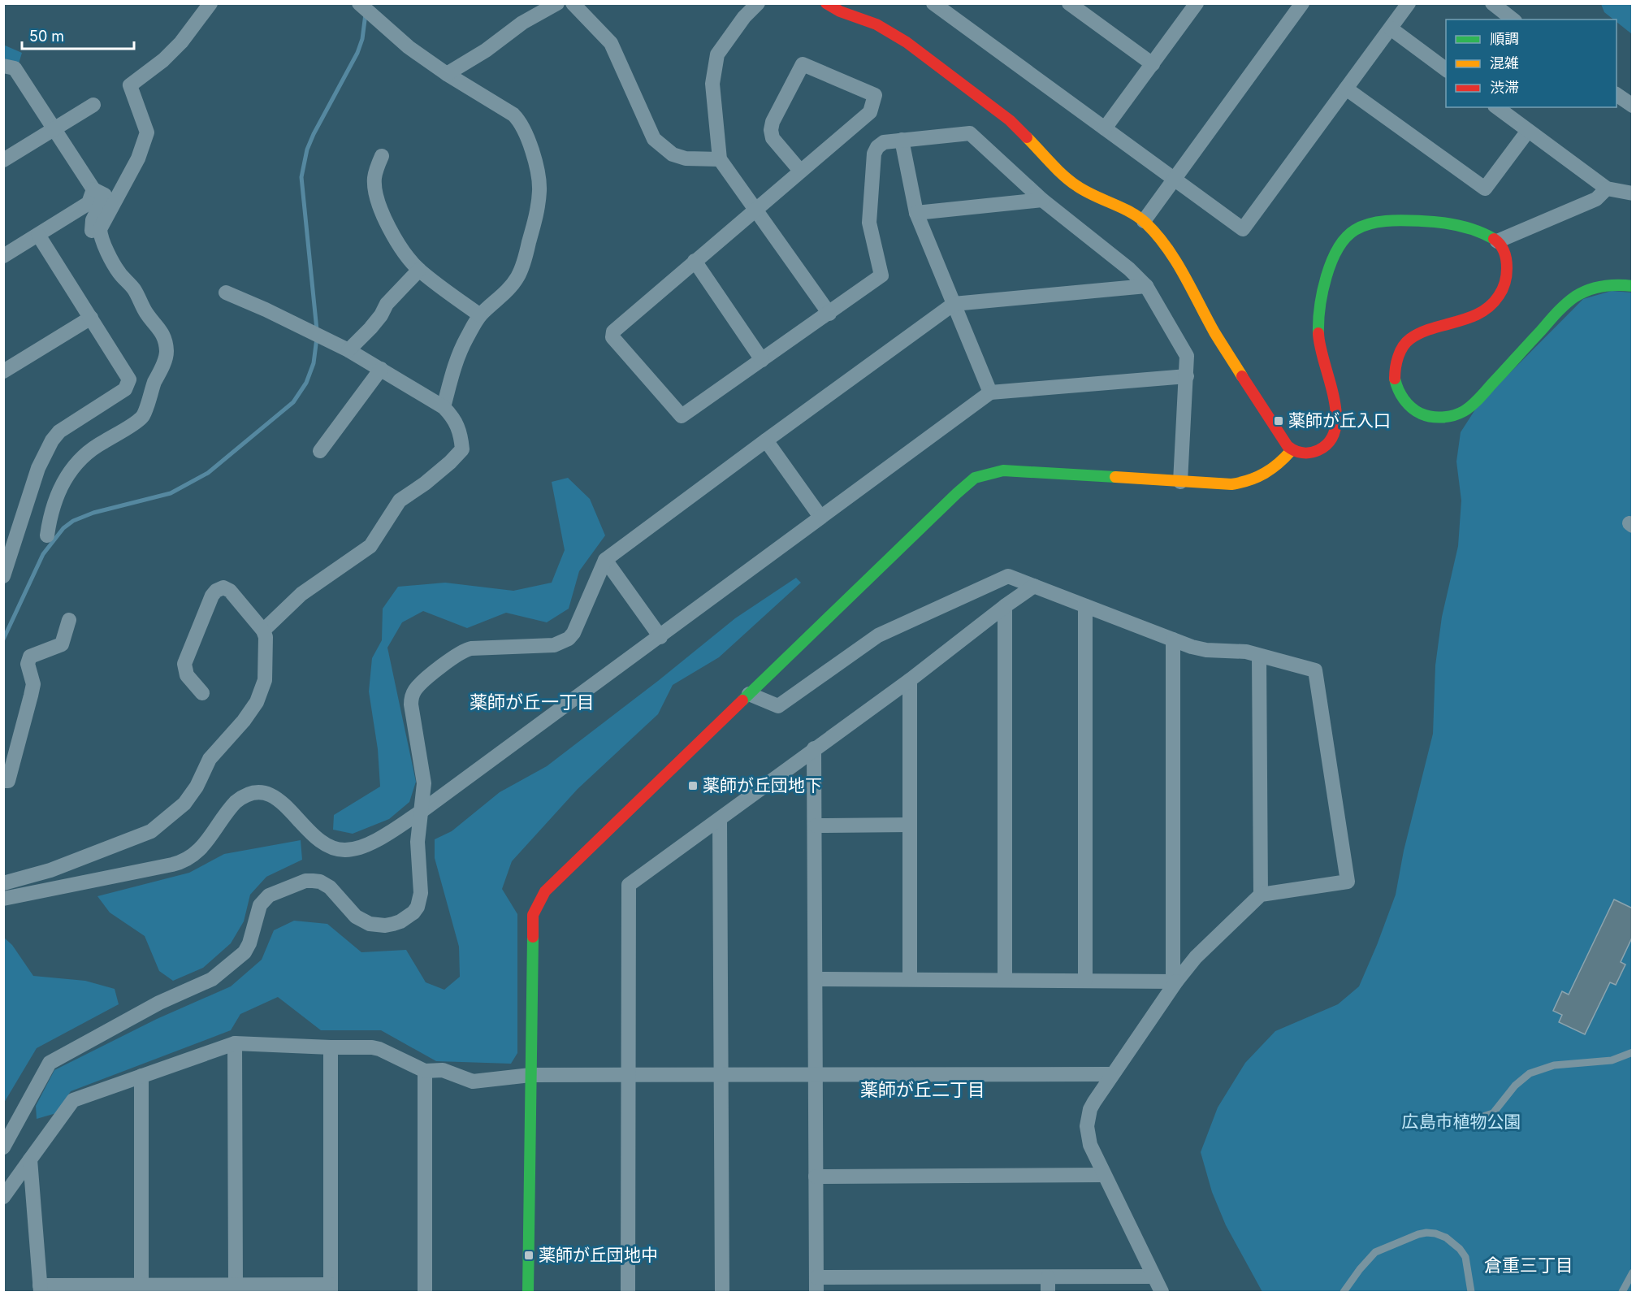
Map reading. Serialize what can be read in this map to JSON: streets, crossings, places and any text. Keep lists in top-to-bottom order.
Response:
{
  "districts": ["薬師が丘一丁目", "薬師が丘二丁目", "倉重三丁目"],
  "parks": ["広島市植物公園"],
  "places": {
    "transit": ["薬師が丘入口", "薬師が丘団地下", "薬師が丘団地中"]
  },
  "legend": ["順調", "混雑", "渋滞"],
  "scale_bar": "50 m"
}
